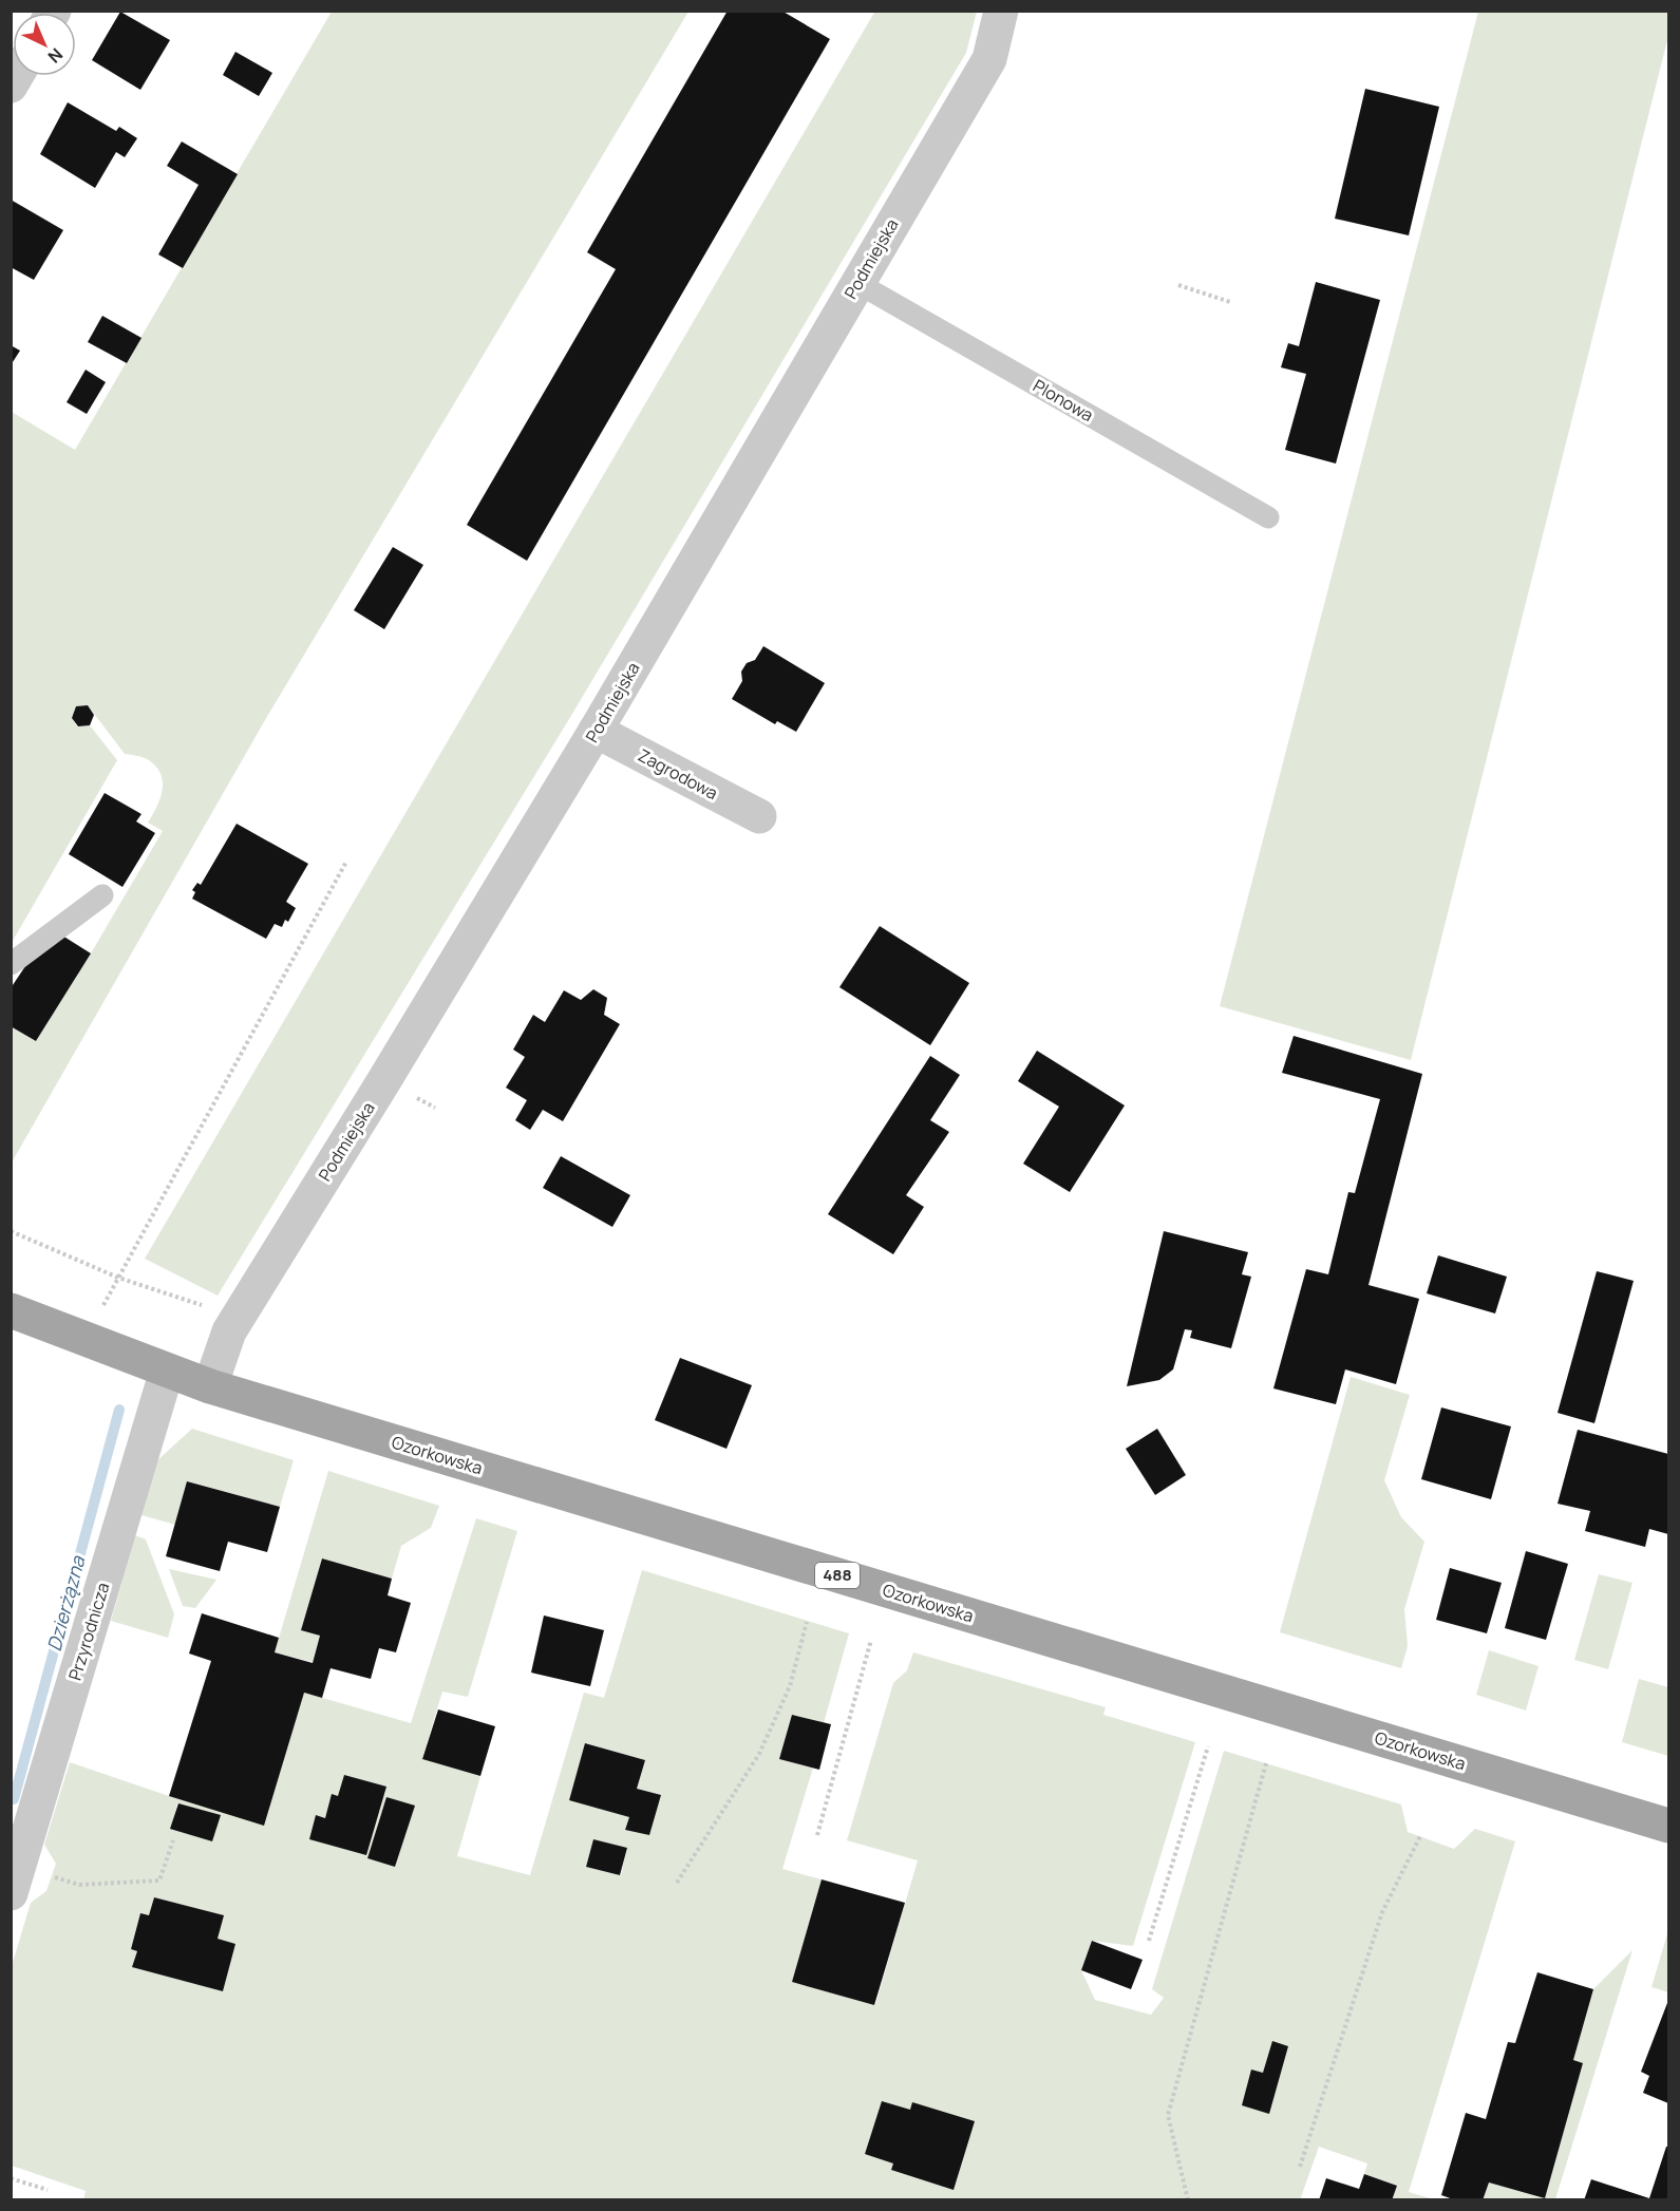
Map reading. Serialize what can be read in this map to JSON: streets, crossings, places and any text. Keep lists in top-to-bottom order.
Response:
{
  "streets": {
    "main road": ["Ozorkowska", "488"],
    "street": ["Podmiejska", "Zagrodowa", "Przyrodnicza"],
    "lane": ["Plonowa"]
  },
  "crossings": [
    ["Podmiejska", "Plonowa"],
    ["Podmiejska", "Zagrodowa"],
    ["Podmiejska", "Ozorkowska"],
    ["Ozorkowska", "Przyrodnicza"]
  ],
  "water": ["Dzierżązna"],
  "north": "bottom right"
}
